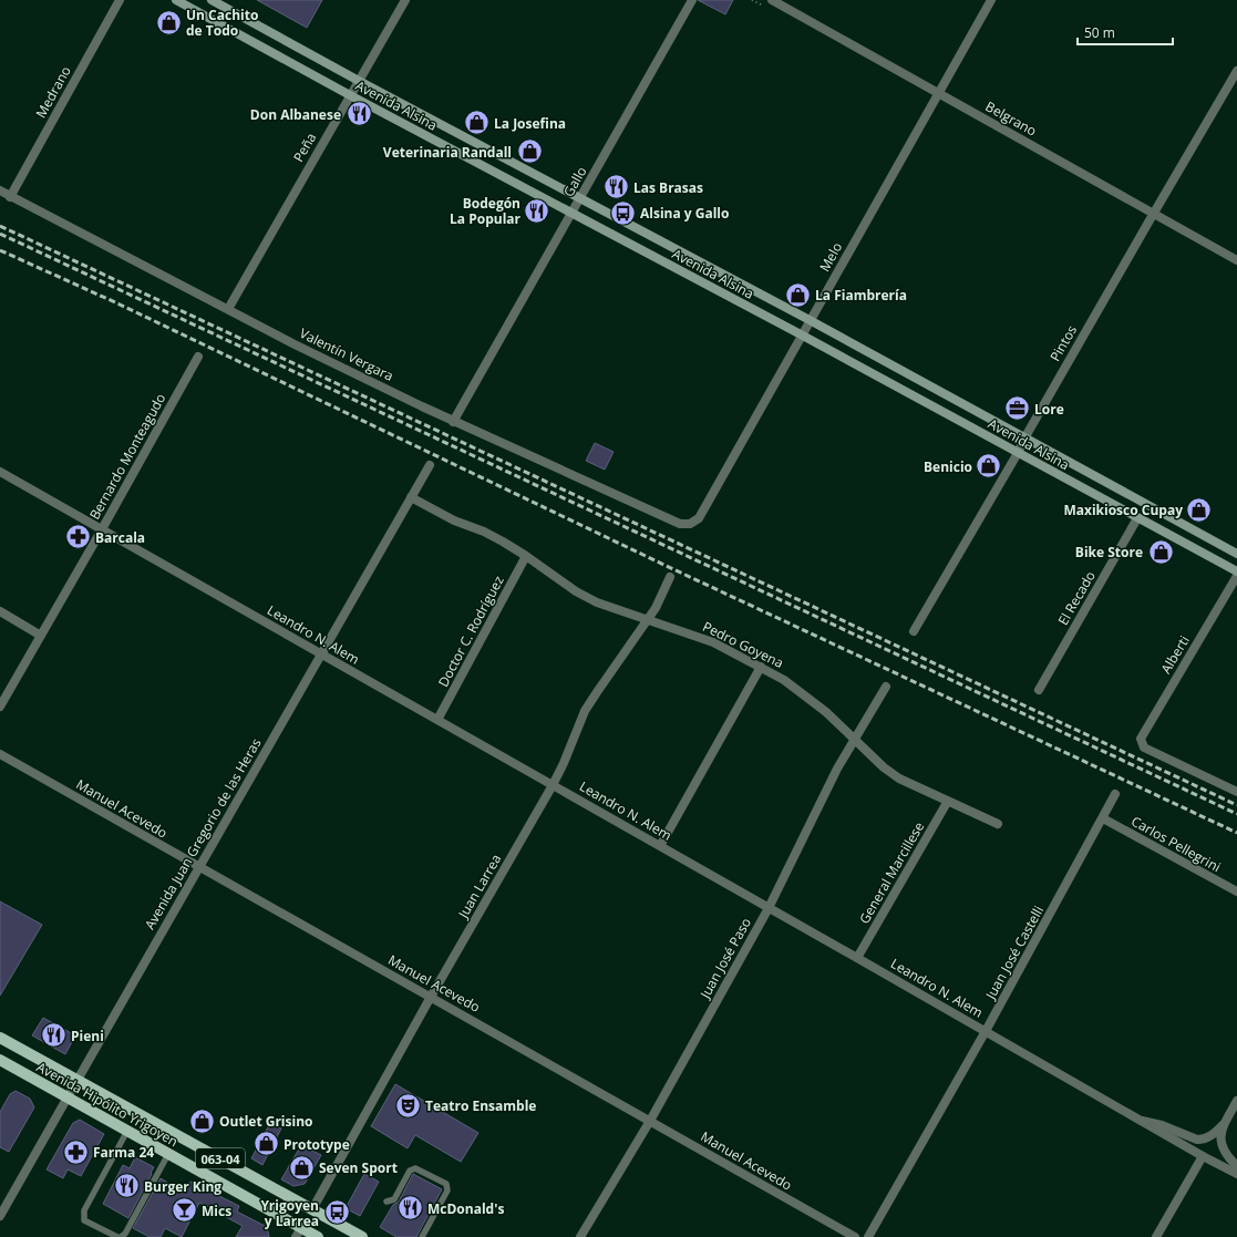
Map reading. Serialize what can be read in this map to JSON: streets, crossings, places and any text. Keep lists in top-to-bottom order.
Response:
{
  "streets": {
    "main road": ["Avenida Alsina", "Avenida Hipólito Yrigoyen", "063-04"],
    "street": [
      "Medrano",
      "Belgrano",
      "Peña",
      "Gallo",
      "Melo",
      "Pintos",
      "Valentín Vergara",
      "Bernardo Monteagudo",
      "El Recado",
      "Doctor C. Rodríguez",
      "Leandro N. Alem",
      "Pedro Goyena",
      "Alberti",
      "Manuel Acevedo",
      "Avenida Juan Gregorio de las Heras",
      "Carlos Pellegrini",
      "General Marcillese",
      "Juan Larrea",
      "Juan José Castelli",
      "Juan José Paso"
    ]
  },
  "crossings": [
    ["Medrano", "Valentín Vergara"],
    ["Avenida Alsina", "Peña"],
    ["Avenida Alsina", "Gallo"],
    ["Avenida Alsina", "Melo"],
    ["Avenida Alsina", "Pintos"],
    ["Avenida Alsina", "El Recado"],
    ["Belgrano", "Melo"],
    ["Belgrano", "Pintos"],
    ["Peña", "Valentín Vergara"],
    ["Gallo", "Valentín Vergara"],
    ["Melo", "Valentín Vergara"],
    ["Bernardo Monteagudo", "Leandro N. Alem"],
    ["Doctor C. Rodríguez", "Leandro N. Alem"],
    ["Doctor C. Rodríguez", "Pedro Goyena"],
    ["Leandro N. Alem", "Avenida Juan Gregorio de las Heras"],
    ["Leandro N. Alem", "General Marcillese"],
    ["Leandro N. Alem", "Juan Larrea"],
    ["Leandro N. Alem", "Juan José Castelli"],
    ["Leandro N. Alem", "Juan José Paso"],
    ["Pedro Goyena", "Avenida Juan Gregorio de las Heras"],
    ["Pedro Goyena", "General Marcillese"],
    ["Pedro Goyena", "Juan Larrea"],
    ["Pedro Goyena", "Juan José Paso"],
    ["Manuel Acevedo", "Avenida Juan Gregorio de las Heras"],
    ["Manuel Acevedo", "Juan Larrea"],
    ["Manuel Acevedo", "Juan José Paso"],
    ["Avenida Juan Gregorio de las Heras", "Avenida Hipólito Yrigoyen"],
    ["Carlos Pellegrini", "Juan José Castelli"],
    ["Juan Larrea", "Avenida Hipólito Yrigoyen"]
  ],
  "places": {
    "shop": [
      "Un Cachito de Todo",
      "La Josefina",
      "Veterinaria Randall",
      "La Fiambrería",
      "Benicio",
      "Maxikiosco Cupay",
      "Bike Store",
      "Outlet Grisino",
      "Prototype",
      "Seven Sport"
    ],
    "restaurant": [
      "Don Albanese",
      "Las Brasas",
      "Bodegón La Popular",
      "Pieni",
      "Burger King",
      "McDonald's"
    ],
    "bus stop": ["Alsina y Gallo", "Yrigoyen y Larrea"],
    "office": ["Lore"],
    "pharmacy": ["Barcala", "Farma 24"],
    "theatre": ["Teatro Ensamble"],
    "bar": ["Mics"]
  },
  "scale_bar": "50 m"
}
